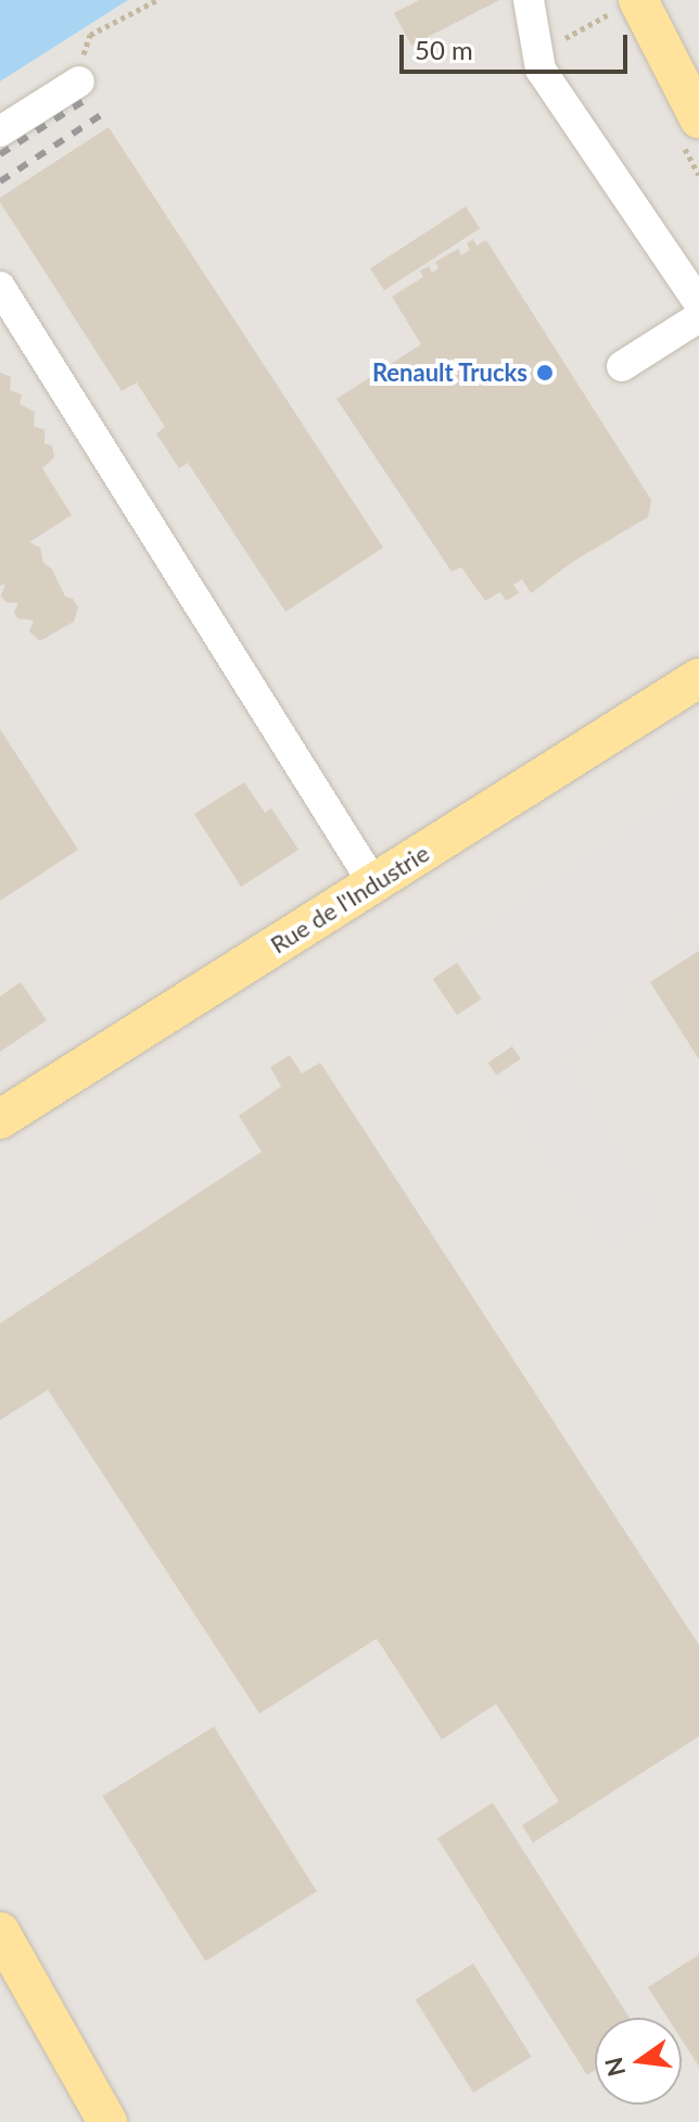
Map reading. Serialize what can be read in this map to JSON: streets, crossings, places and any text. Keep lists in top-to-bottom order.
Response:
{
  "streets": {
    "main road": ["Rue de l'Industrie"]
  },
  "places": ["Renault Trucks"],
  "scale_bar": "50 m",
  "north": "left"
}
